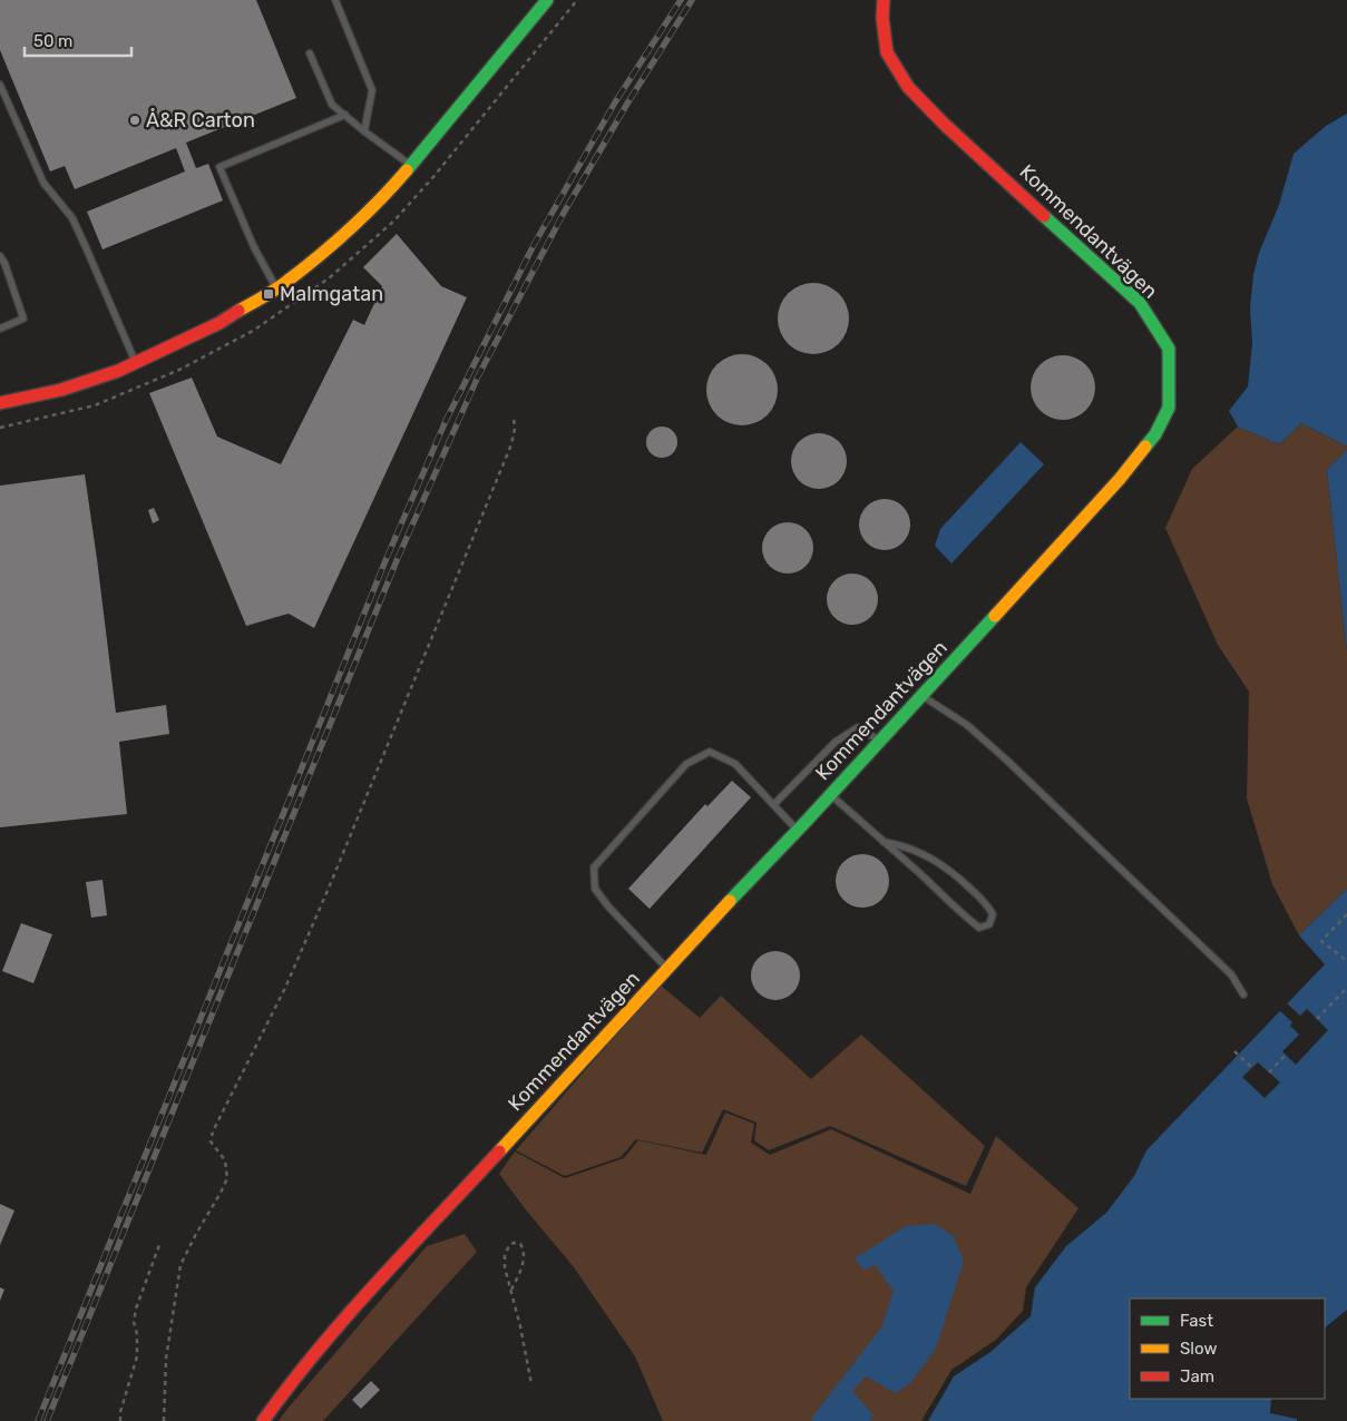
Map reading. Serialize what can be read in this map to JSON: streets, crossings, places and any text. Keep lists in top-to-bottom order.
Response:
{
  "streets": {
    "street": ["Kommendantvägen"]
  },
  "places": {
    "other": ["Å&R Carton"],
    "transit": ["Malmgatan"]
  },
  "legend": ["Fast", "Slow", "Jam"],
  "scale_bar": "50 m"
}
